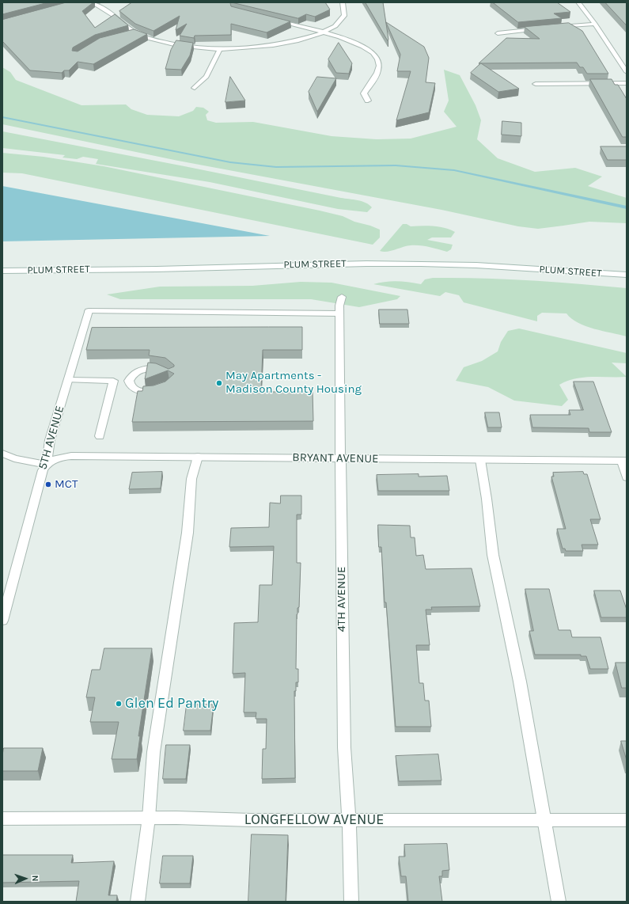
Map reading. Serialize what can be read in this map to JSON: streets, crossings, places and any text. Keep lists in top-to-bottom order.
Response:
{
  "streets": {
    "street": [
      "PLUM STREET",
      "5TH AVENUE",
      "BRYANT AVENUE",
      "4TH AVENUE",
      "LONGFELLOW AVENUE"
    ]
  },
  "crossings": [
    ["5TH AVENUE", "BRYANT AVENUE"],
    ["5TH AVENUE", "4TH AVENUE"],
    ["BRYANT AVENUE", "4TH AVENUE"],
    ["4TH AVENUE", "LONGFELLOW AVENUE"]
  ],
  "places": ["May Apartments - Madison County Housing", "MCT", "Glen Ed Pantry"],
  "north": "right"
}
